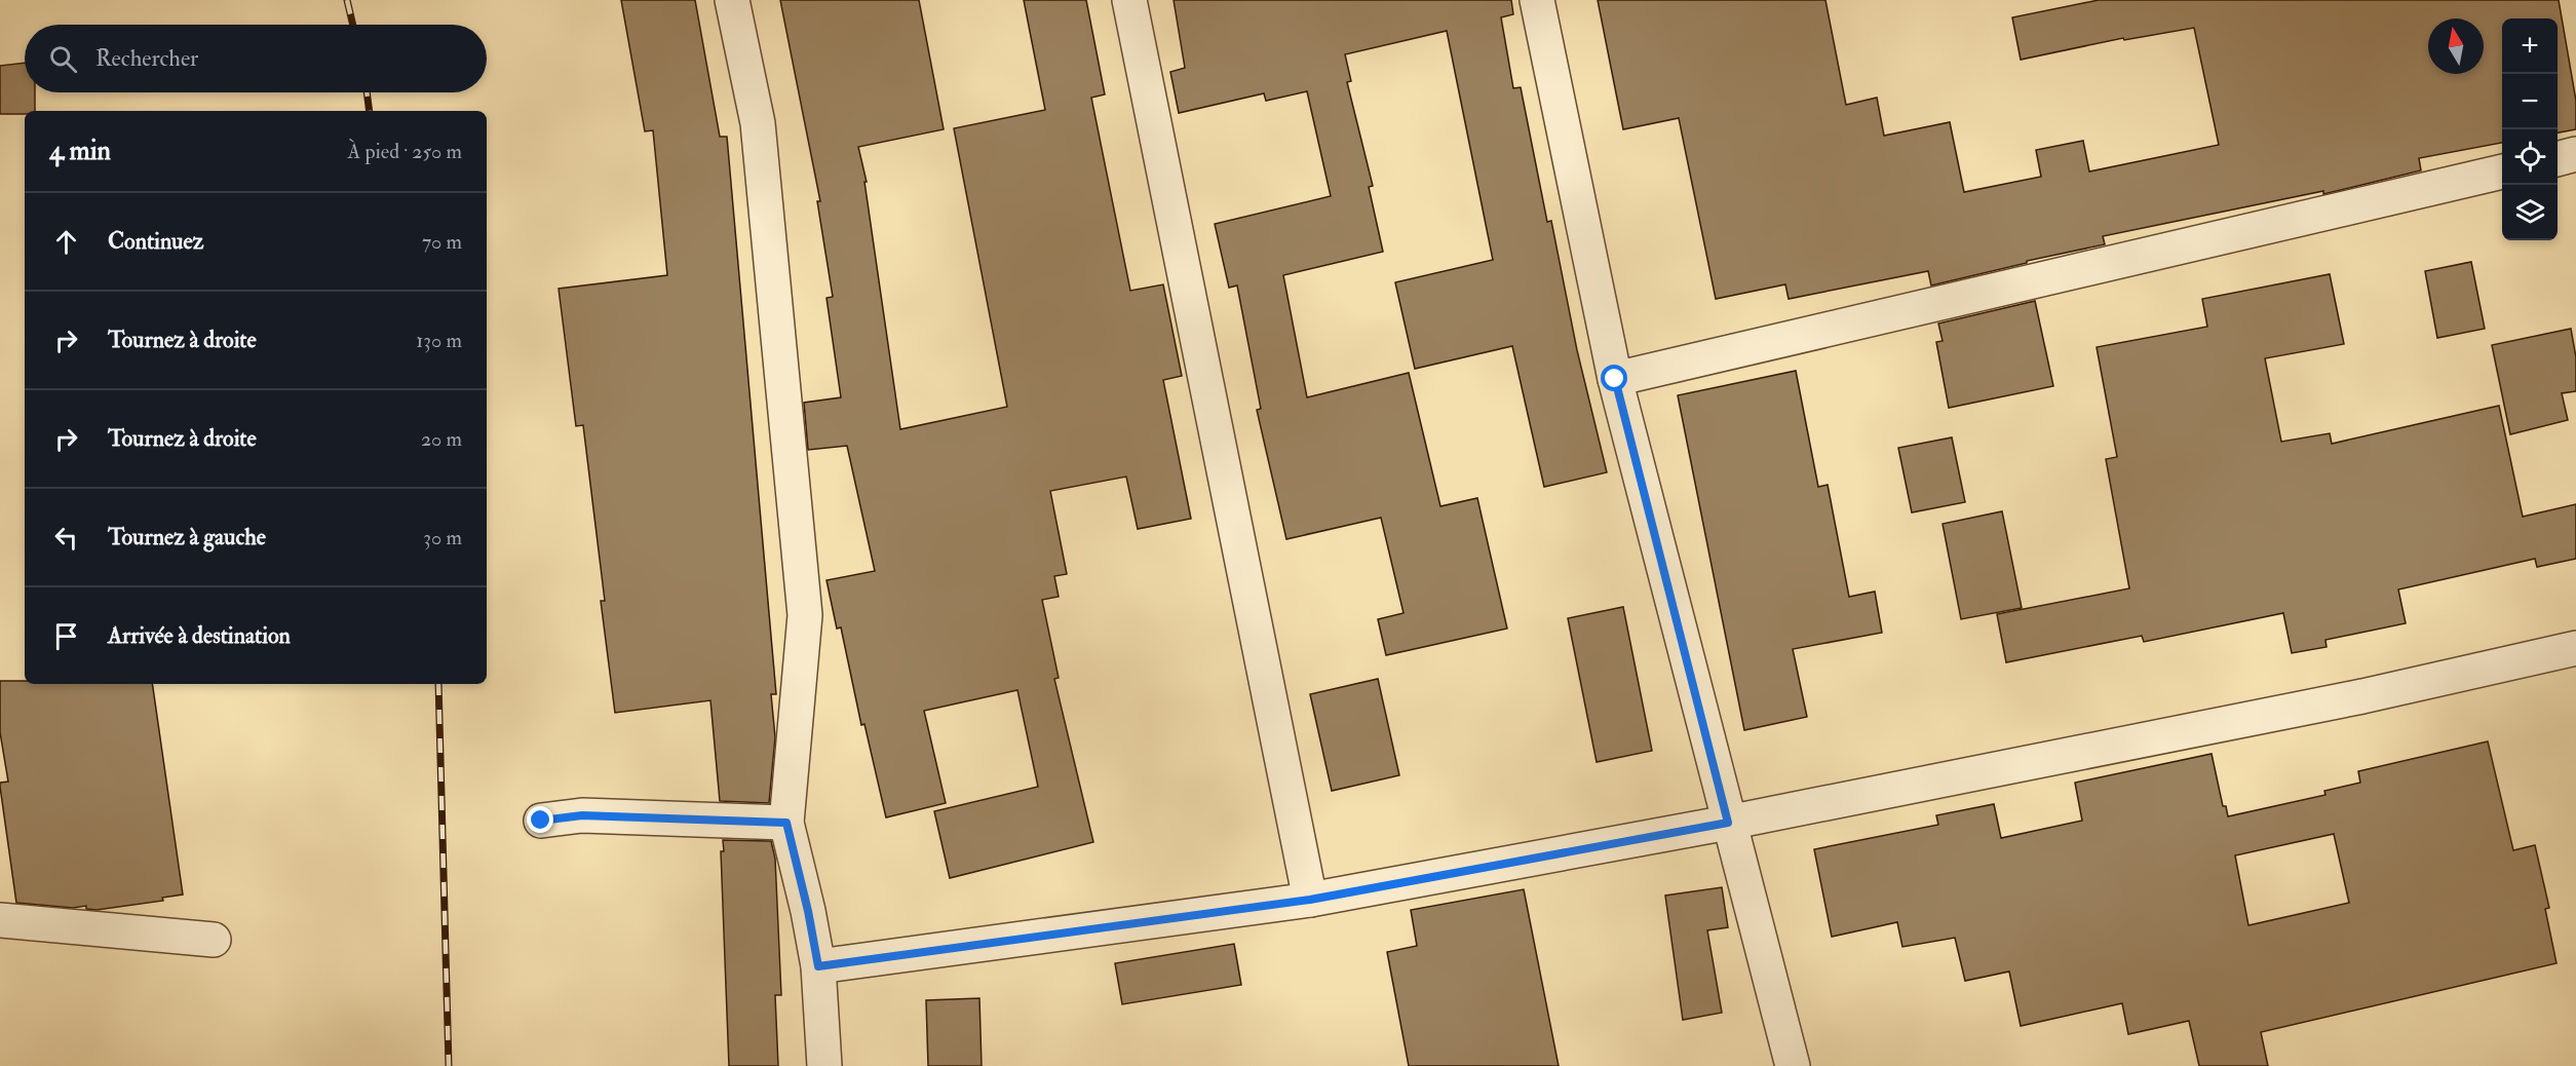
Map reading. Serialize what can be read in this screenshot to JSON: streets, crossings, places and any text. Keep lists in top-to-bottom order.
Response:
{
  "north": "top",
  "page": {
    "map_buttons": ["+", "−"],
    "search": "Rechercher",
    "heading": ["4 min", "À pied · 250 m"],
    "list": [
      ["Continuez", "70 m"],
      ["Tournez à droite", "130 m"],
      ["Tournez à droite", "20 m"],
      ["Tournez à gauche", "30 m"],
      "Arrivée à destination"
    ]
  }
}
